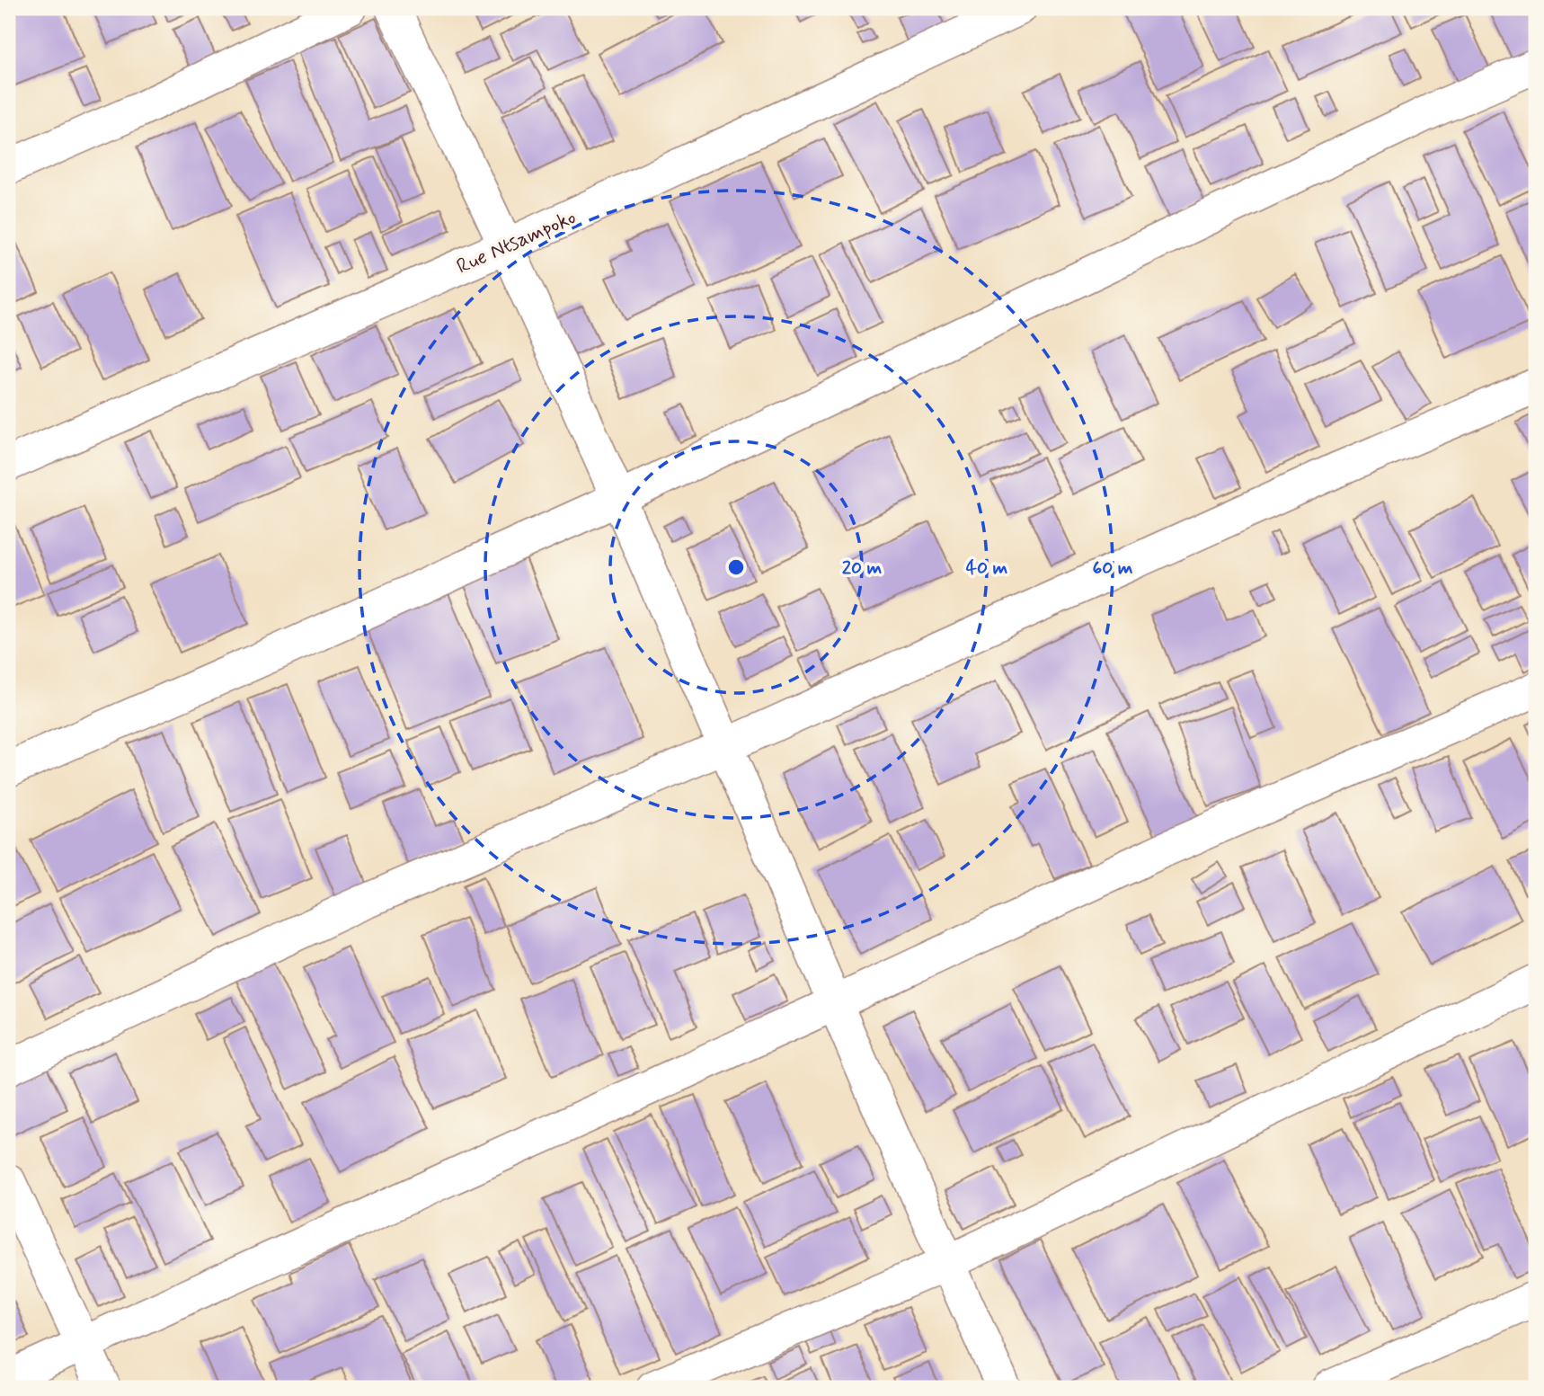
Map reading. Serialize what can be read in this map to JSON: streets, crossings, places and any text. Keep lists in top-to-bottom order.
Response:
{
  "streets": {
    "street": ["Rue Ntsampoko"]
  },
  "rings": ["20 m", "40 m", "60 m"]
}
